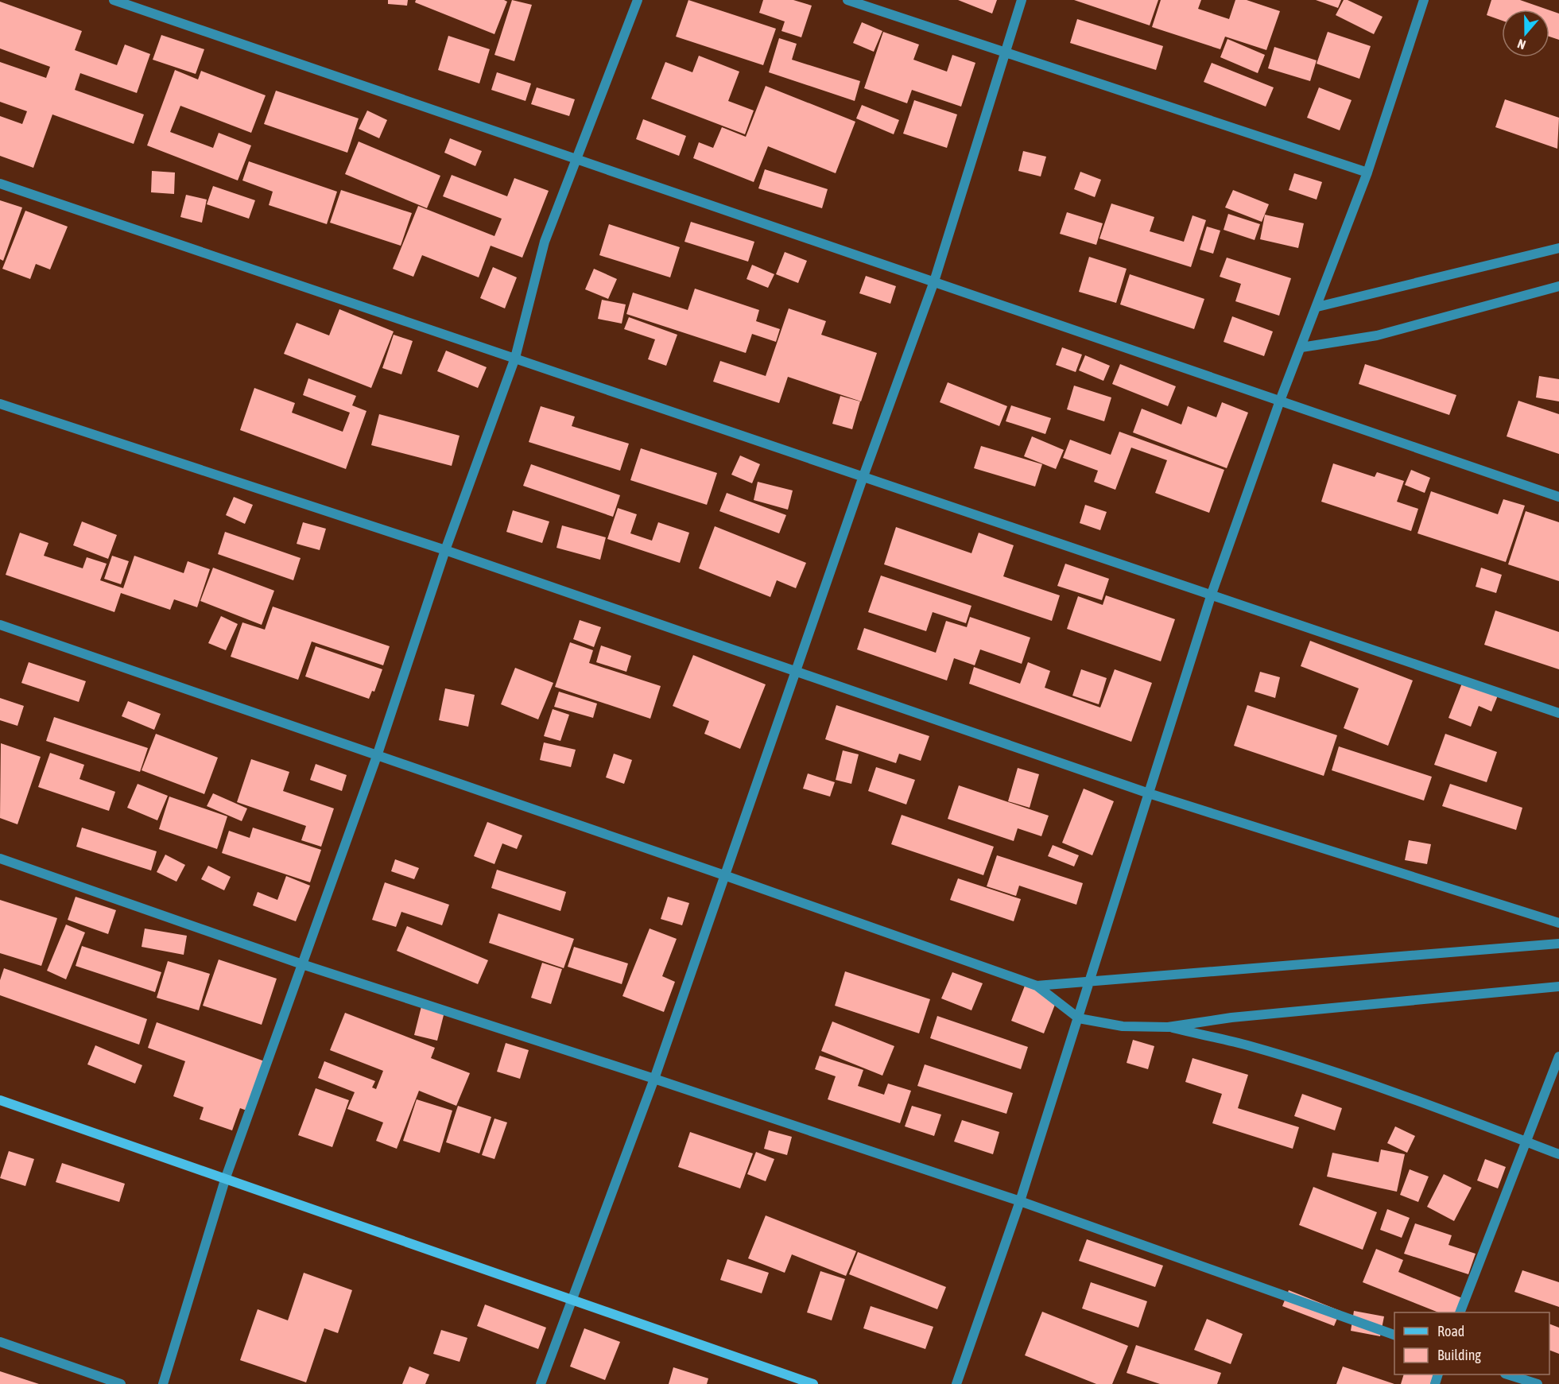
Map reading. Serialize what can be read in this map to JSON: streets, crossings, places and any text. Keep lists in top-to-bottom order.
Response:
{
  "legend": ["Road", "Building"],
  "north": "bottom"
}
